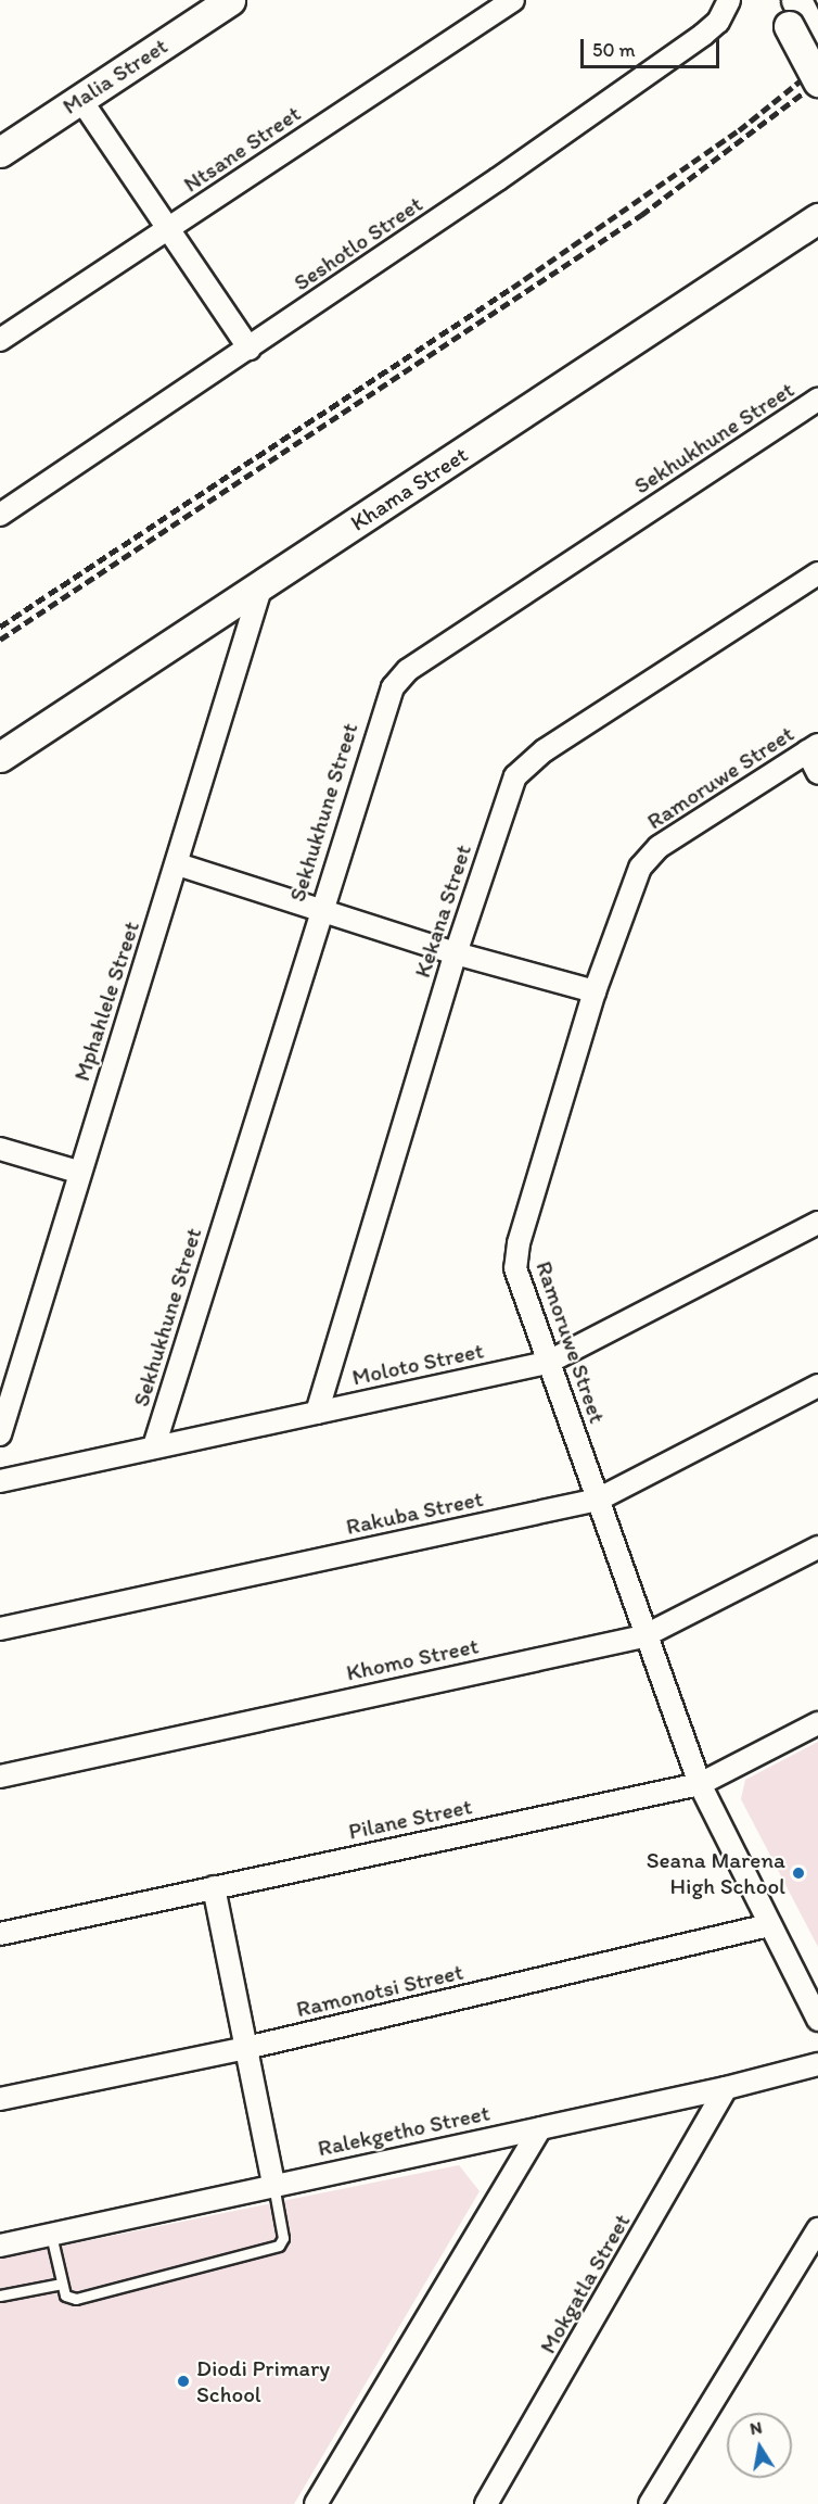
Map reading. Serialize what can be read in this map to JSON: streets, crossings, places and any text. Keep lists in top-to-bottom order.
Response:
{
  "streets": {
    "street": [
      "Malia Street",
      "Ntsane Street",
      "Seshotlo Street",
      "Sekhukhune Street",
      "Khama Street",
      "Ramoruwe Street",
      "Kekana Street",
      "Mphahlele Street",
      "Moloto Street",
      "Rakuba Street",
      "Khomo Street",
      "Pilane Street",
      "Ramonotsi Street",
      "Ralekgetho Street",
      "Mokgatla Street"
    ]
  },
  "crossings": [
    ["Sekhukhune Street", "Moloto Street"],
    ["Khama Street", "Mphahlele Street"],
    ["Ramoruwe Street", "Moloto Street"],
    ["Ramoruwe Street", "Rakuba Street"],
    ["Ramoruwe Street", "Khomo Street"],
    ["Ramoruwe Street", "Pilane Street"],
    ["Ramoruwe Street", "Ramonotsi Street"],
    ["Kekana Street", "Moloto Street"],
    ["Ralekgetho Street", "Mokgatla Street"]
  ],
  "places": ["Seana Marena High School", "Diodi Primary School"],
  "scale_bar": "50 m",
  "north": "top"
}
